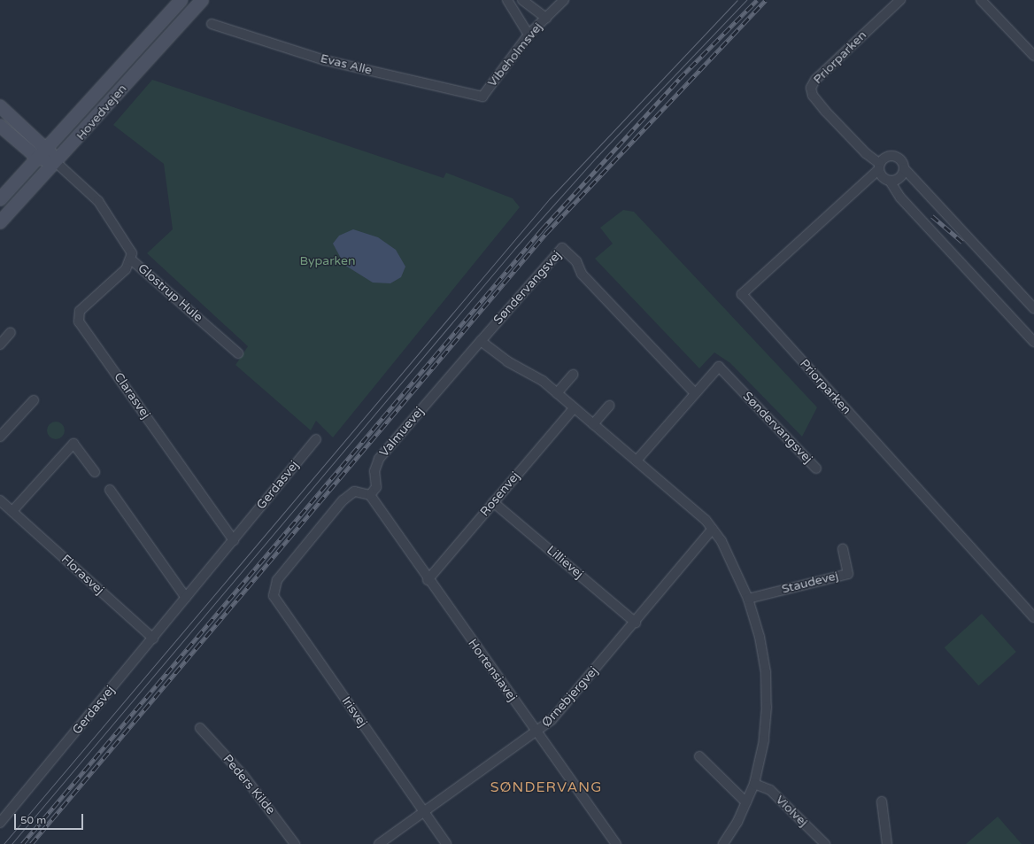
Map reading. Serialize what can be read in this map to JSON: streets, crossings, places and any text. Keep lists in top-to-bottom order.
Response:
{
  "streets": {
    "main road": ["Hovedvejen"],
    "street": [
      "Vibeholmsvej",
      "Priorparken",
      "Evas Alle",
      "Søndervangsvej",
      "Glostrup Hule",
      "Clarasvej",
      "Valmuevej",
      "Gerdasvej",
      "Rosenvej",
      "Lillievej",
      "Florasvej",
      "Staudevej",
      "Hortensiavej",
      "Ørnebjergvej",
      "Irisvej",
      "Peders Kilde",
      "Violvej"
    ]
  },
  "crossings": [
    ["Vibeholmsvej", "Evas Alle"],
    ["Hovedvejen", "Glostrup Hule"],
    ["Søndervangsvej", "Valmuevej"],
    ["Glostrup Hule", "Clarasvej"],
    ["Clarasvej", "Gerdasvej"],
    ["Valmuevej", "Hortensiavej"],
    ["Valmuevej", "Irisvej"],
    ["Gerdasvej", "Florasvej"],
    ["Rosenvej", "Lillievej"],
    ["Rosenvej", "Hortensiavej"],
    ["Lillievej", "Ørnebjergvej"],
    ["Hortensiavej", "Ørnebjergvej"],
    ["Hortensiavej", "Irisvej"],
    ["Ørnebjergvej", "Irisvej"]
  ],
  "districts": ["SØNDERVANG"],
  "parks": ["Byparken"],
  "scale_bar": "50 m"
}
